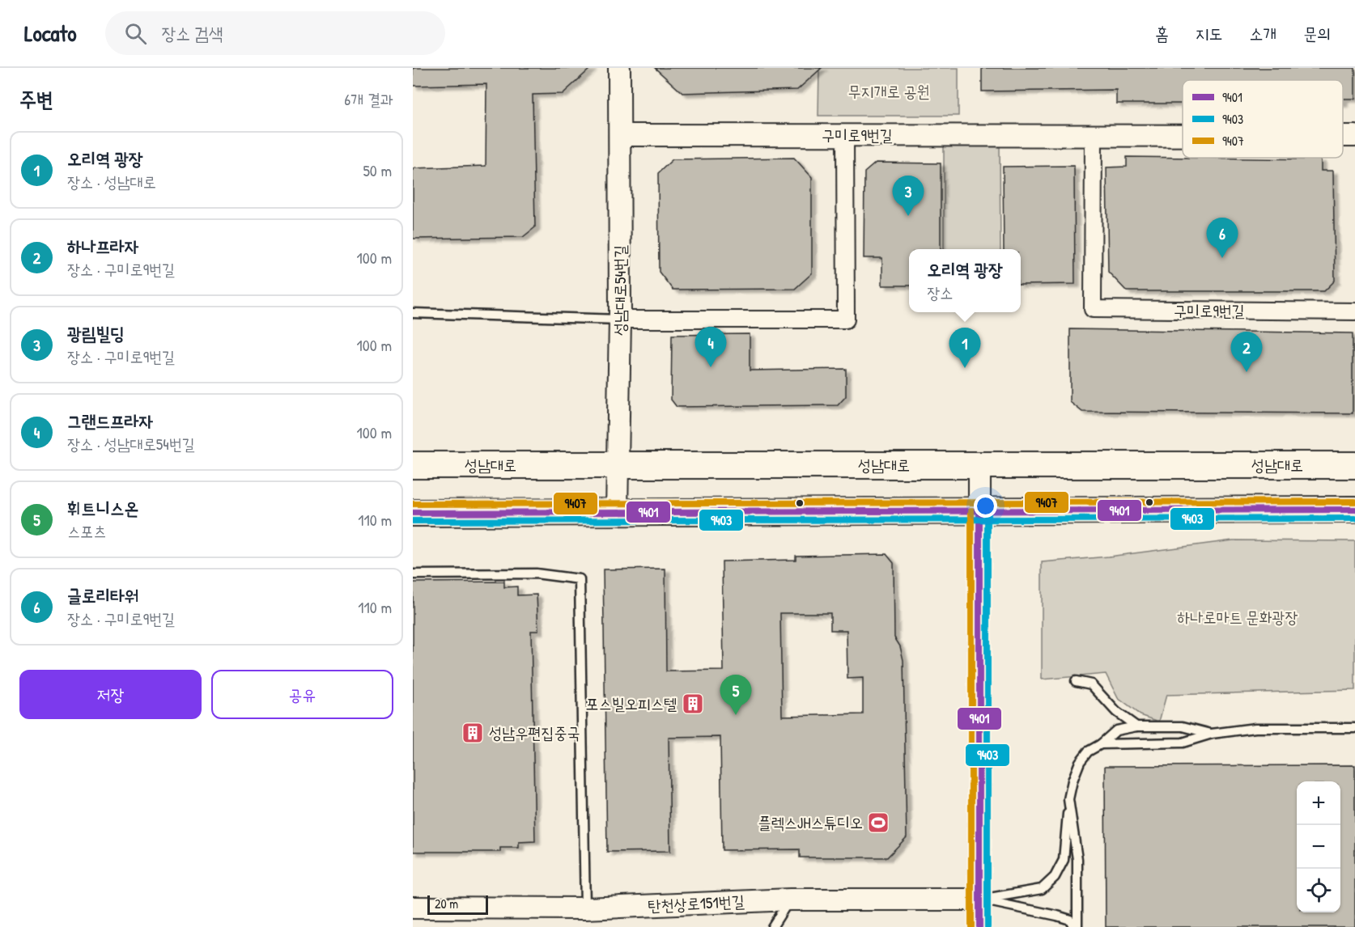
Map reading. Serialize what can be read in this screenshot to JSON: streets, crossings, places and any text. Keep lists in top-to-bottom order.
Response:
{
  "streets": {
    "main road": ["성남대로"],
    "street": ["구미로9번길", "성남대로54번길", "탄천상로151번길"]
  },
  "crossings": [
    ["구미로9번길", "성남대로54번길"],
    ["성남대로54번길", "성남대로"]
  ],
  "parks": ["무지개로 공원", "하나로마트 문화광장"],
  "places": {
    "building": ["포스빌오피스텔", "성남우편집중국"],
    "sports": ["플렉스JH스튜디오"]
  },
  "lines": ["transit line 9407", "transit line 9401", "transit line 9403"],
  "legend": ["9401", "9403", "9407"],
  "scale_bar": "20 m",
  "page": {
    "header": "Locato",
    "search": "장소 검색",
    "nav": [
      "홈",
      "지도",
      "소개",
      "문의"
    ],
    "heading": ["주변", "6개 결과"],
    "list": [
      {
        "mark": "1",
        "name": "오리역 광장",
        "note": "장소 · 성남대로",
        "value": "50 m"
      },
      {
        "mark": "2",
        "name": "하나프라자",
        "note": "장소 · 구미로9번길",
        "value": "100 m"
      },
      {
        "mark": "3",
        "name": "광림빌딩",
        "note": "장소 · 구미로9번길",
        "value": "100 m"
      },
      {
        "mark": "4",
        "name": "그랜드프라자",
        "note": "장소 · 성남대로54번길",
        "value": "100 m"
      },
      {
        "mark": "5",
        "name": "휘트니스온",
        "note": "스포츠",
        "value": "110 m"
      },
      {
        "mark": "6",
        "name": "글로리타워",
        "note": "장소 · 구미로9번길",
        "value": "110 m"
      }
    ],
    "pins": [
      "3",
      "6",
      "4",
      "1",
      "2",
      "5"
    ],
    "popup": ["오리역 광장", "장소"],
    "buttons": ["저장", "공유"],
    "map_buttons": ["+", "−"],
    "scale": "20 m"
  }
}
